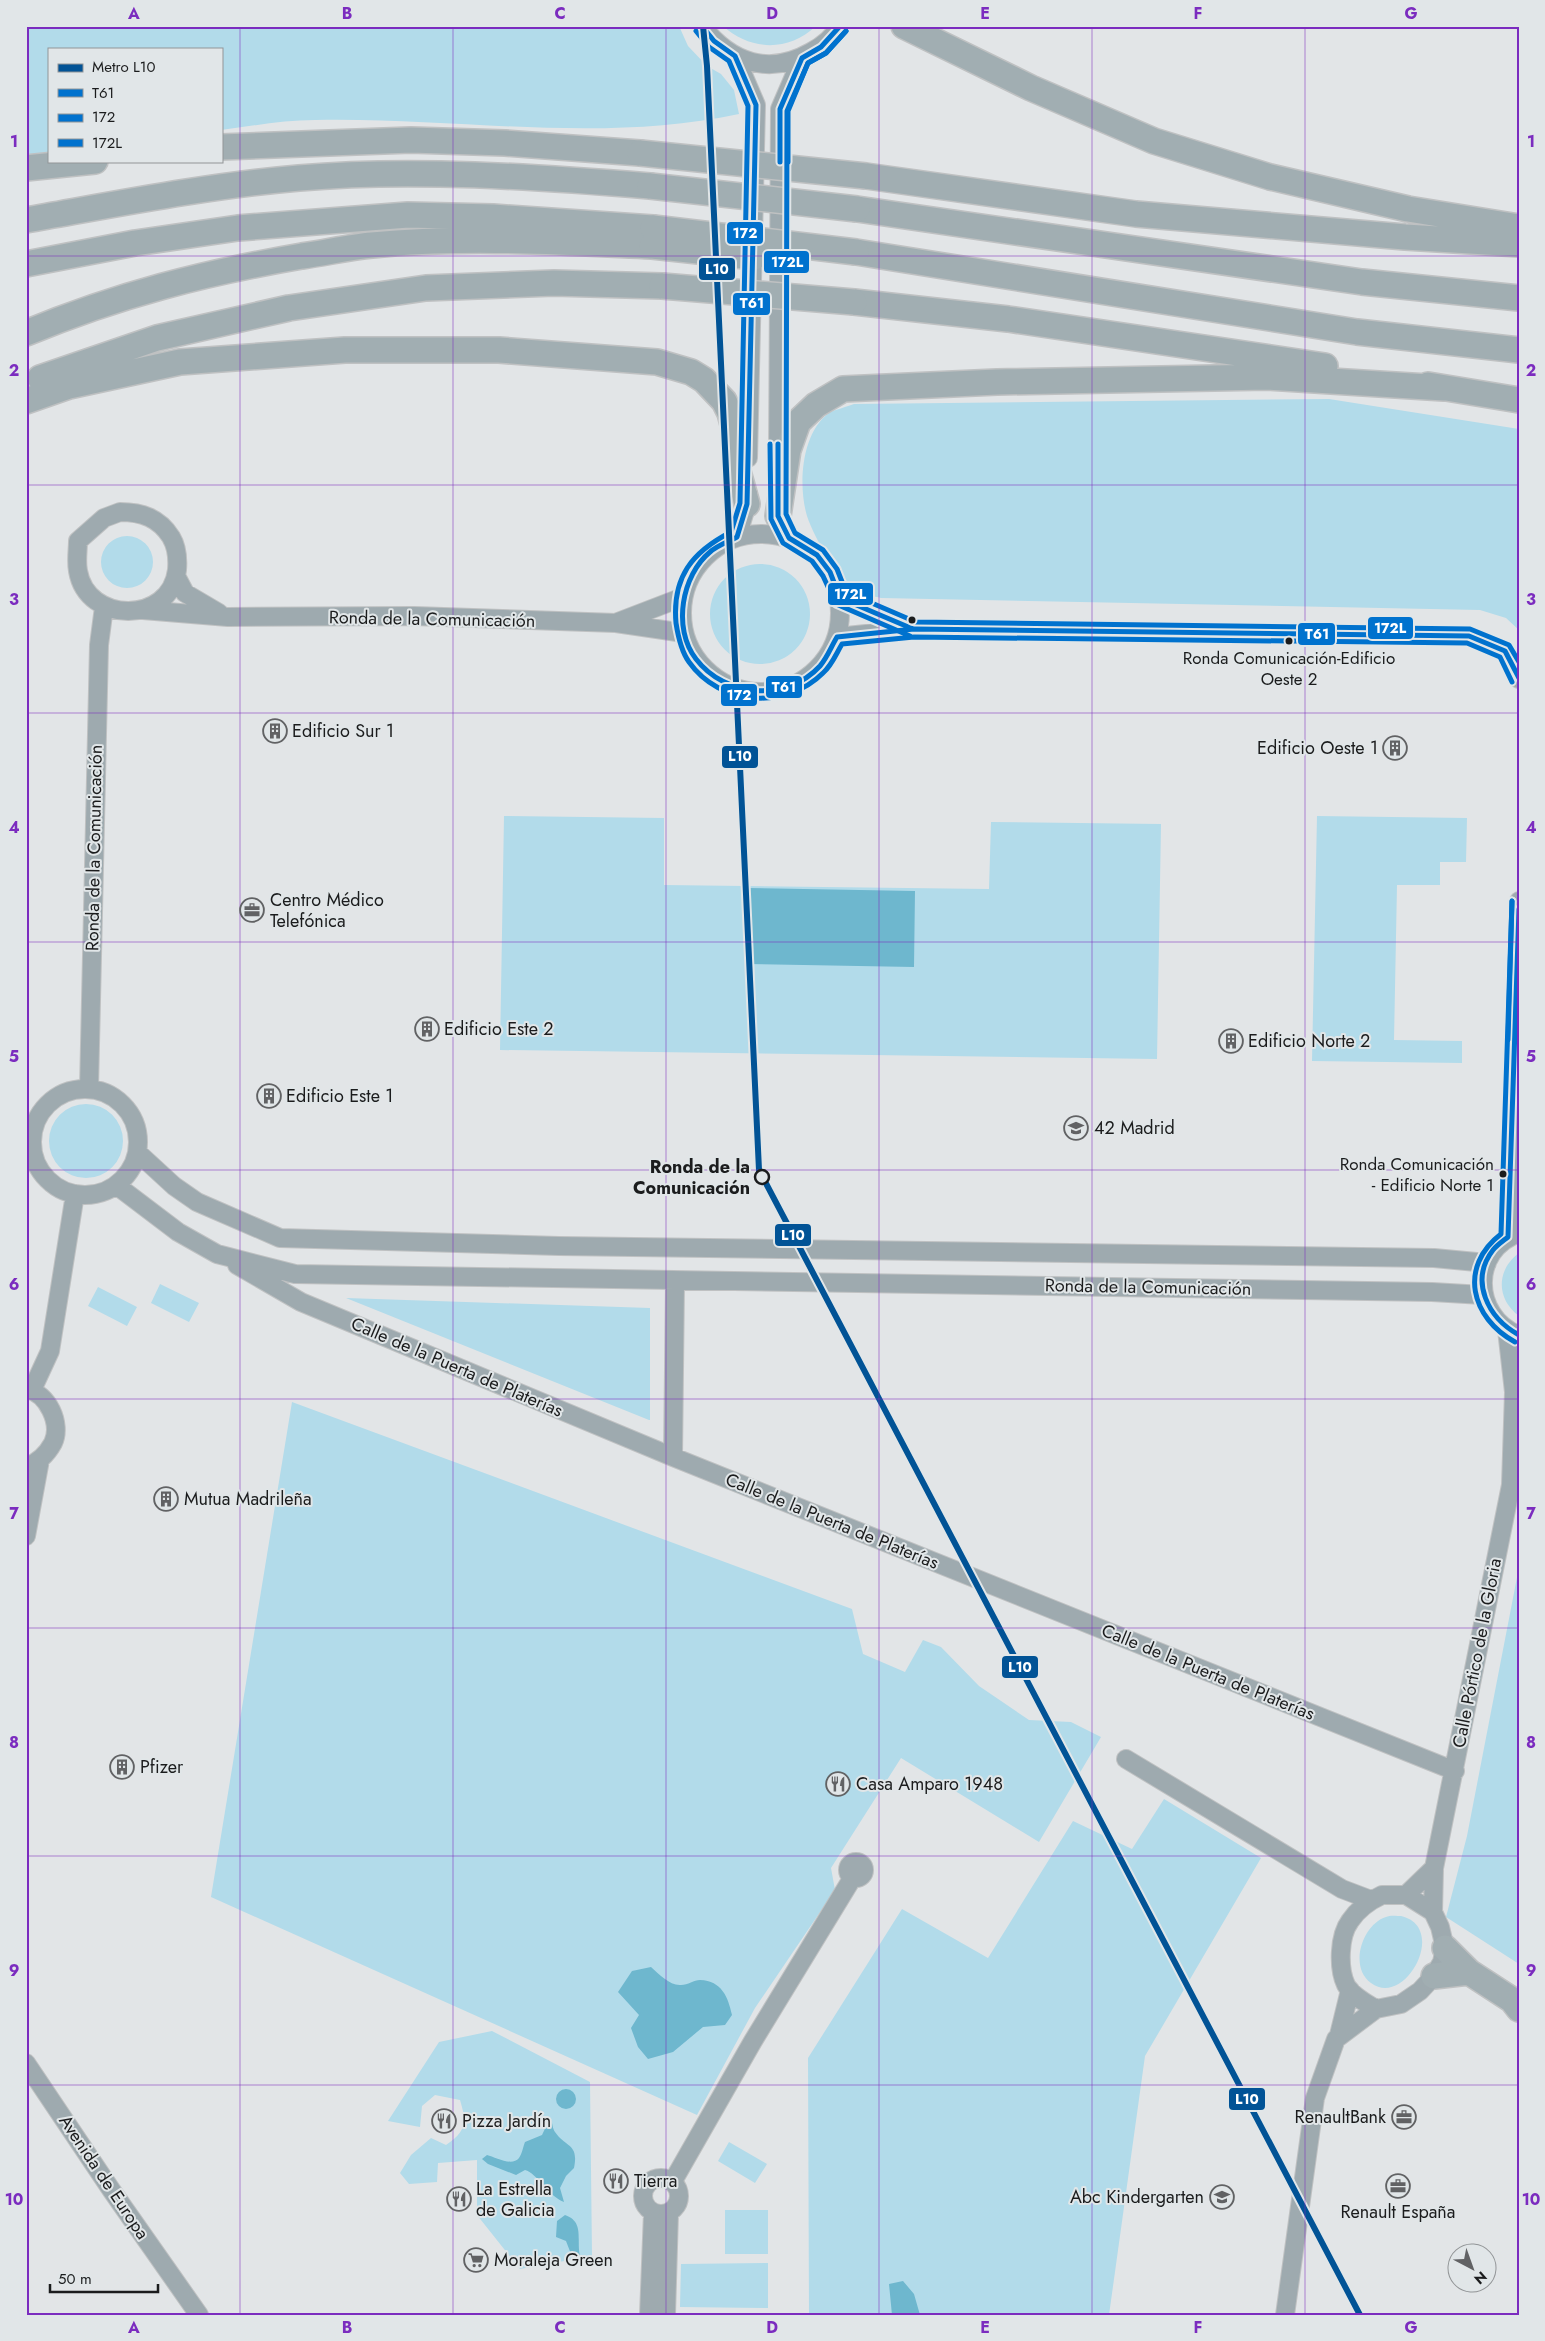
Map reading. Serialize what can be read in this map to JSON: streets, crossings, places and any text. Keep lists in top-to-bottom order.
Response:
{
  "streets": {
    "street": [
      "Ronda de la Comunicación",
      "Calle de la Puerta de Platerías",
      "Calle Pórtico de la Gloria",
      "Avenida de Europa"
    ]
  },
  "crossings": [
    ["Ronda de la Comunicación", "Calle de la Puerta de Platerías"],
    ["Calle de la Puerta de Platerías", "Calle Pórtico de la Gloria"]
  ],
  "places": {
    "other": ["Ronda Comunicación-Edificio Oeste 2", "Ronda Comunicación - Edificio Norte 1", "Ronda de la Comunicación"],
    "building": [
      "Edificio Sur 1",
      "Edificio Oeste 1",
      "Edificio Este 2",
      "Edificio Norte 2",
      "Edificio Este 1",
      "Mutua Madrileña",
      "Pfizer"
    ],
    "office": ["Centro Médico Telefónica", "RenaultBank", "Renault España"],
    "school or university": ["42 Madrid", "Abc Kindergarten"],
    "restaurant": [
      "Casa Amparo 1948",
      "Pizza Jardín",
      "Tierra",
      "La Estrella de Galicia"
    ],
    "supermarket": ["Moraleja Green"]
  },
  "lines": [
    "metro line L10",
    "transit line T61",
    "transit line 172",
    "transit line 172L"
  ],
  "legend": [
    "Metro L10",
    "T61",
    "172",
    "172L"
  ],
  "scale_bar": "50 m",
  "north": "bottom right",
  "grid": {
    "columns": [
      "A",
      "B",
      "C",
      "D",
      "E",
      "F",
      "G"
    ],
    "rows": [
      "1",
      "2",
      "3",
      "4",
      "5",
      "6",
      "7",
      "8",
      "9",
      "10"
    ]
  }
}
